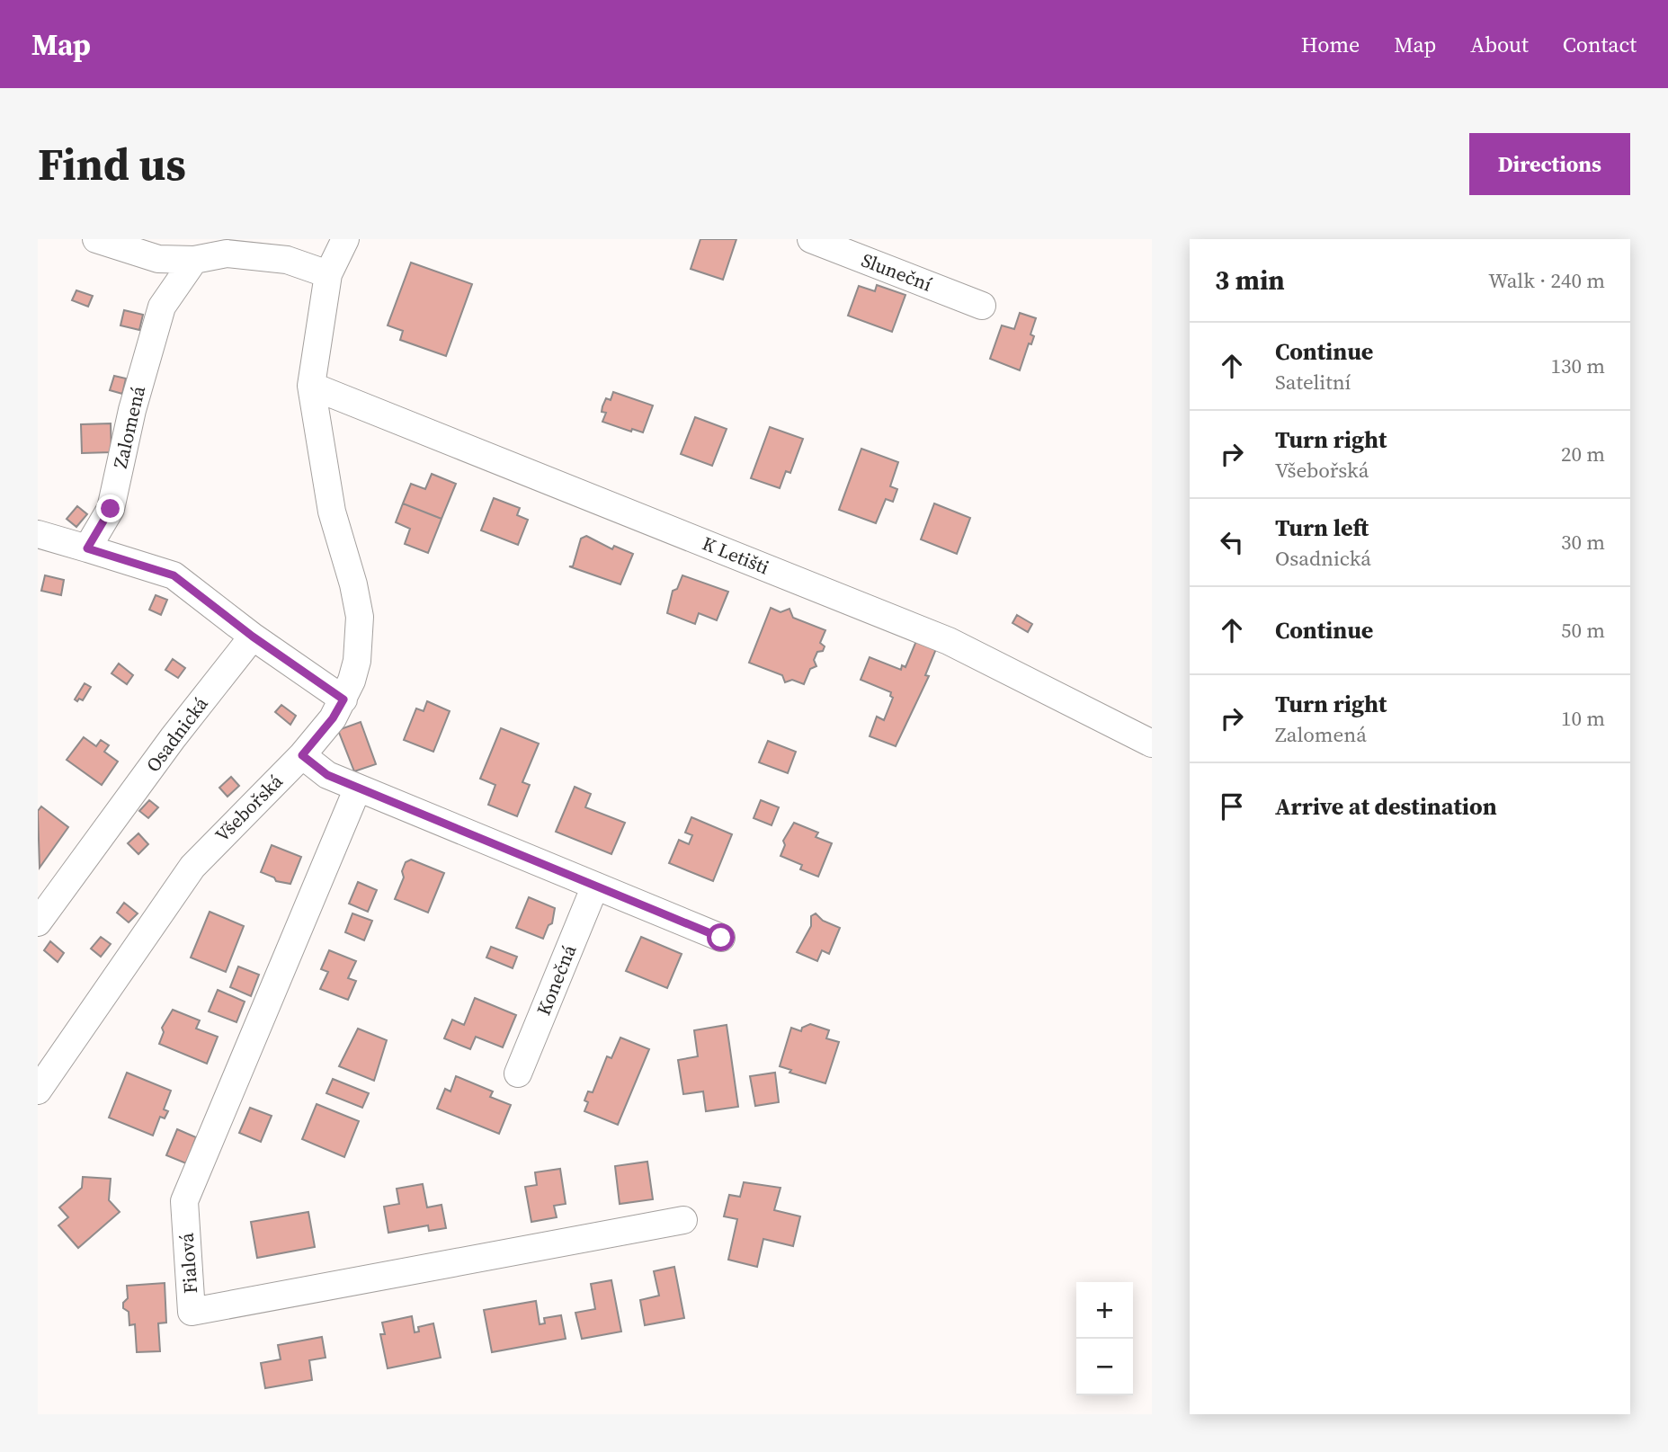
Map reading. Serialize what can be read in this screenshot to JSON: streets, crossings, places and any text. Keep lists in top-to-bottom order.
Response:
{
  "streets": {
    "street": [
      "Sluneční",
      "Zalomená",
      "K Letišti",
      "Osadnická",
      "Všebořská",
      "Konečná",
      "Fialová"
    ]
  },
  "crossings": [
    ["K Letišti", "Všebořská"]
  ],
  "page": {
    "header": "Map",
    "nav": [
      "Home",
      "Map",
      "About",
      "Contact"
    ],
    "buttons": "Directions",
    "title": "Find us",
    "heading": ["3 min", "Walk · 240 m"],
    "list": [
      ["Continue", "Satelitní", "130 m"],
      ["Turn right", "Všebořská", "20 m"],
      ["Turn left", "Osadnická", "30 m"],
      ["Continue", "50 m"],
      ["Turn right", "Zalomená", "10 m"],
      "Arrive at destination"
    ],
    "map_buttons": ["+", "−"]
  }
}
